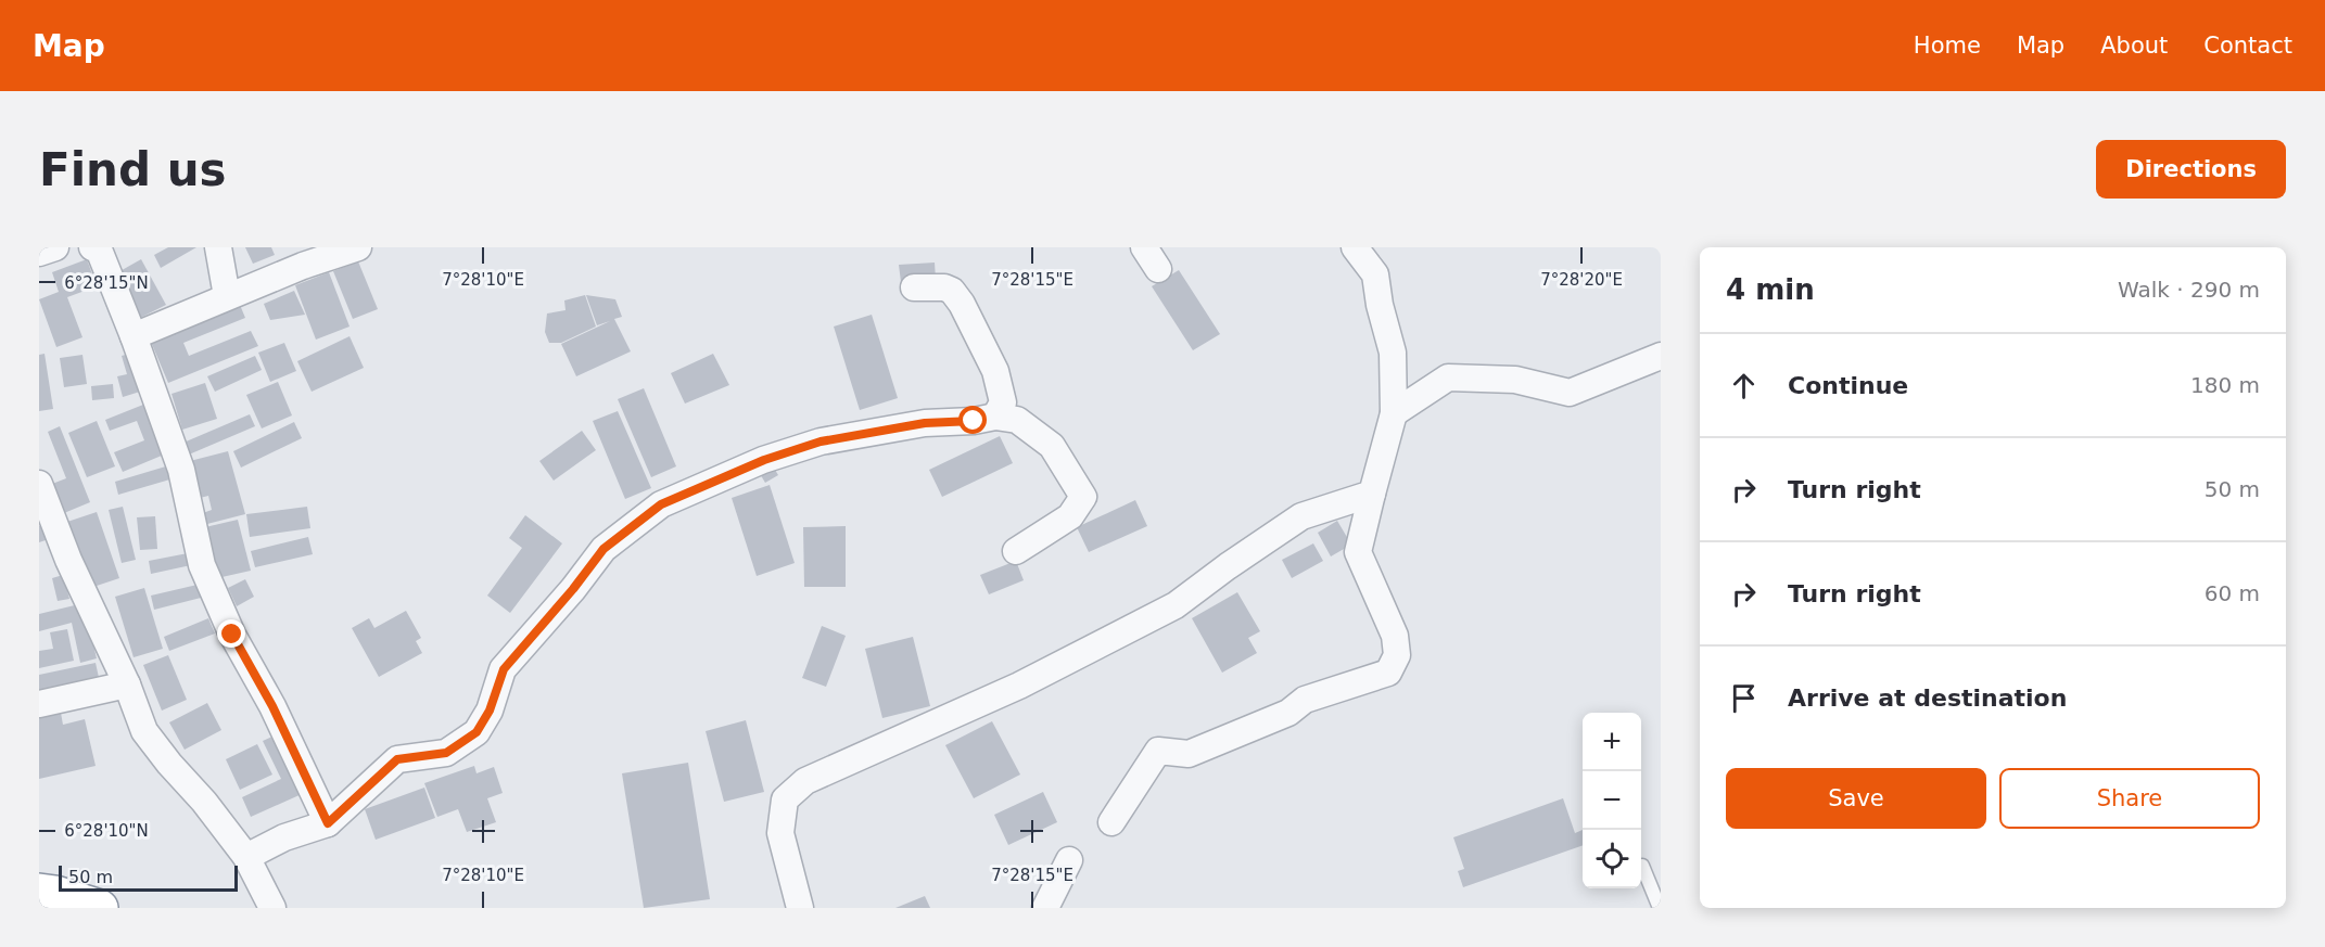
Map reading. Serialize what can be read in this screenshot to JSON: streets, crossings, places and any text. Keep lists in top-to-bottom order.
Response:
{
  "scale_bar": "50 m",
  "page": {
    "header": "Map",
    "nav": [
      "Home",
      "Map",
      "About",
      "Contact"
    ],
    "buttons": [
      "Directions",
      ["Save", "Share"]
    ],
    "title": "Find us",
    "heading": ["4 min", "Walk · 290 m"],
    "list": [
      ["Continue", "180 m"],
      ["Turn right", "50 m"],
      ["Turn right", "60 m"],
      "Arrive at destination"
    ],
    "map_buttons": ["+", "−"],
    "scale": "50 m"
  },
  "coordinates": [
    "7°28'10\"E",
    "7°28'15\"E",
    "7°28'20\"E",
    "6°28'15\"N",
    "6°28'10\"N"
  ]
}
